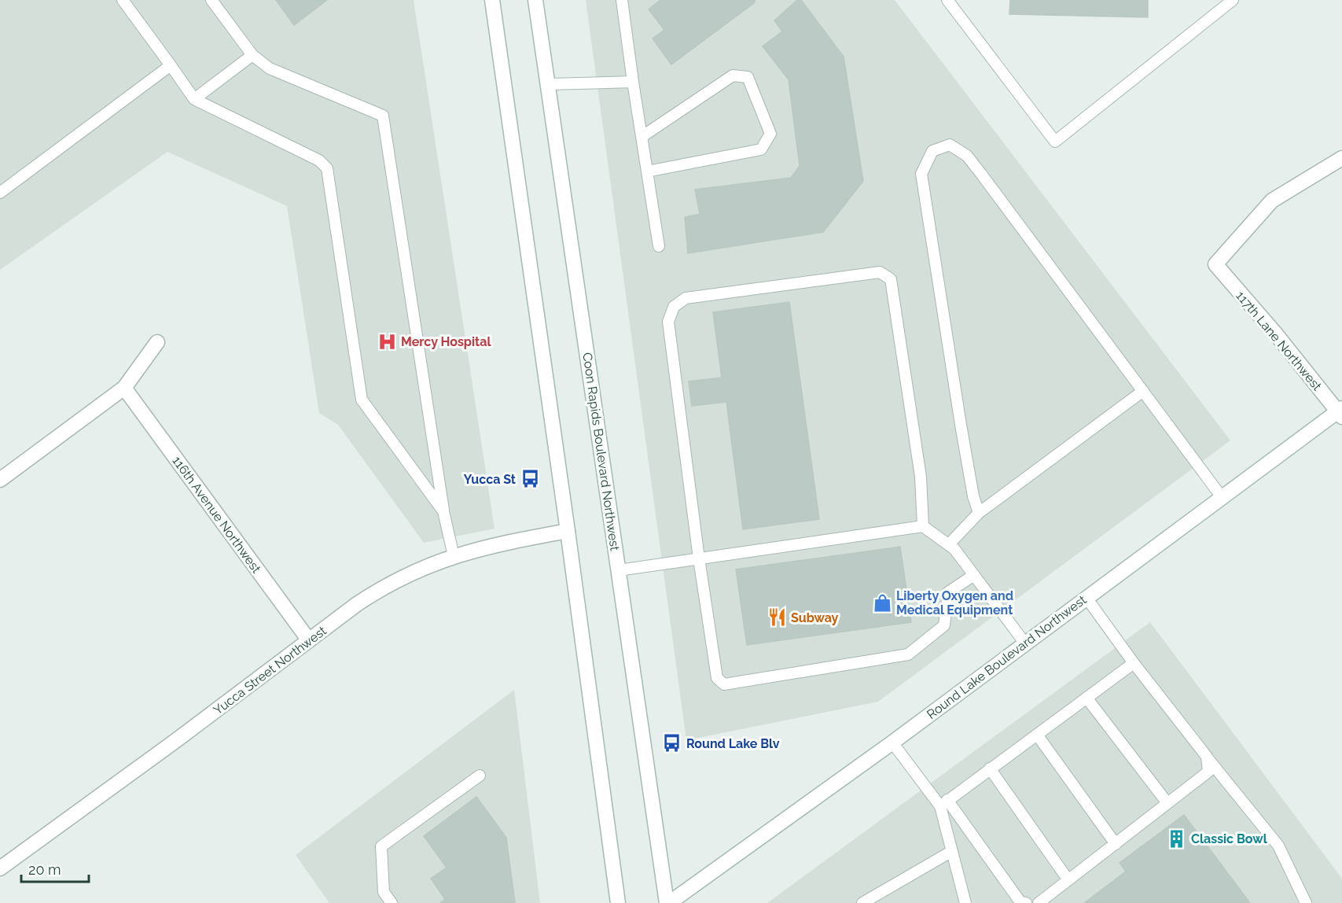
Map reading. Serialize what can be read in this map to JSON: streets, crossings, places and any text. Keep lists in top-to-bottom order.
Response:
{
  "streets": {
    "main road": [
      "117th Lane Northwest",
      "Coon Rapids Boulevard Northwest",
      "116th Avenue Northwest",
      "Round Lake Boulevard Northwest",
      "Yucca Street Northwest"
    ]
  },
  "crossings": [
    ["117th Lane Northwest", "Round Lake Boulevard Northwest"],
    ["Coon Rapids Boulevard Northwest", "Round Lake Boulevard Northwest"],
    ["116th Avenue Northwest", "Yucca Street Northwest"]
  ],
  "places": {
    "hospital": ["Mercy Hospital"],
    "bus stop": ["Yucca St", "Round Lake Blv"],
    "shop": ["Liberty Oxygen and Medical Equipment"],
    "restaurant": ["Subway"],
    "building": ["Classic Bowl"]
  },
  "scale_bar": "20 m"
}
